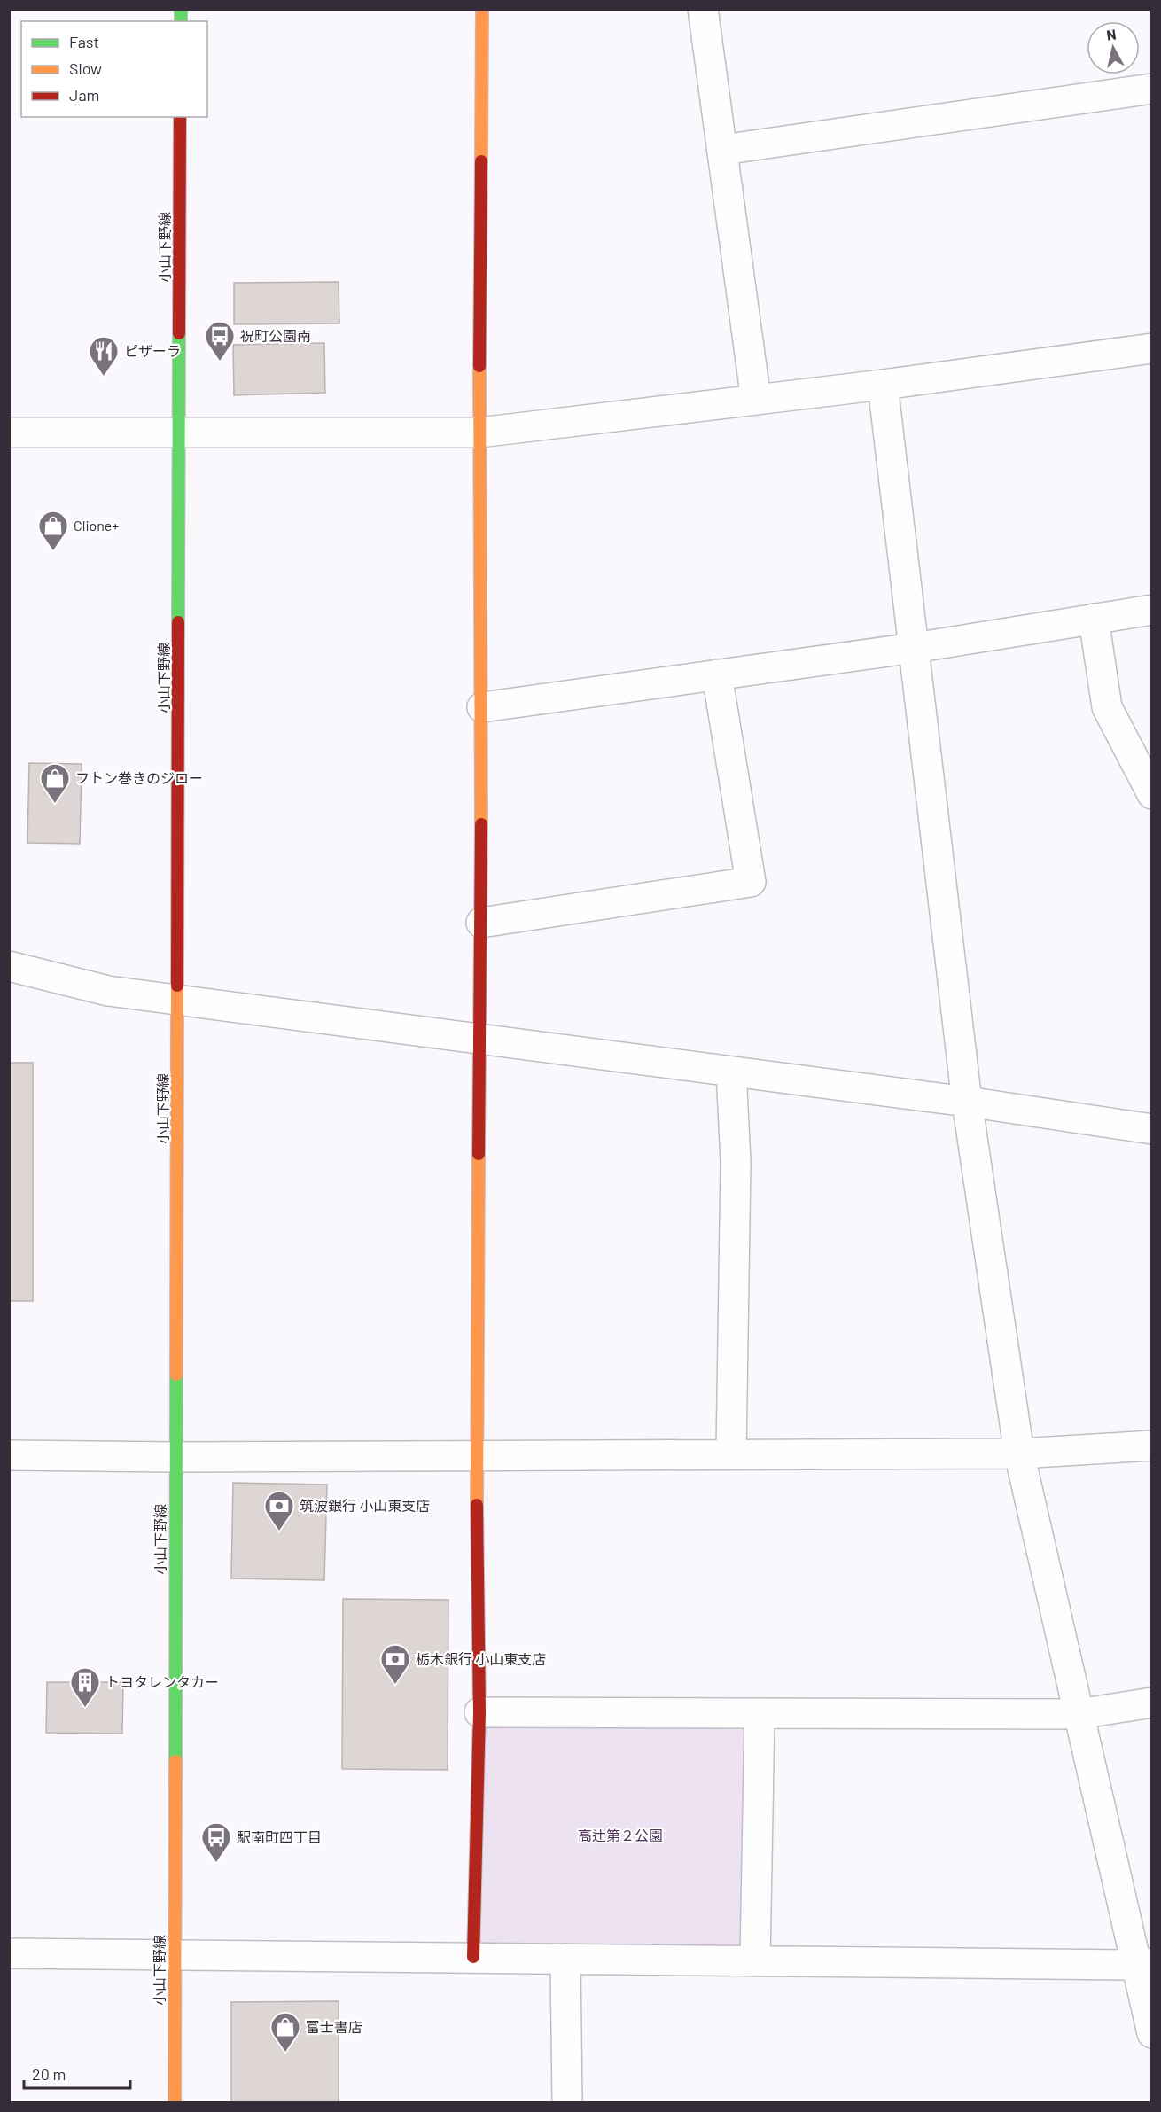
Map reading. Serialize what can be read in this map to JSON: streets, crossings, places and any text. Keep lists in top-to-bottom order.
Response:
{
  "streets": {
    "main road": ["小山下野線"]
  },
  "parks": ["高辻第２公園"],
  "places": {
    "bus stop": ["祝町公園南", "駅南町四丁目"],
    "restaurant": ["ピザーラ"],
    "shop": ["Clione+", "フトン巻きのジロー", "富士書店"],
    "bank": ["筑波銀行 小山東支店", "栃木銀行 小山東支店"],
    "building": ["トヨタレンタカー"]
  },
  "legend": ["Fast", "Slow", "Jam"],
  "scale_bar": "20 m",
  "north": "top"
}
